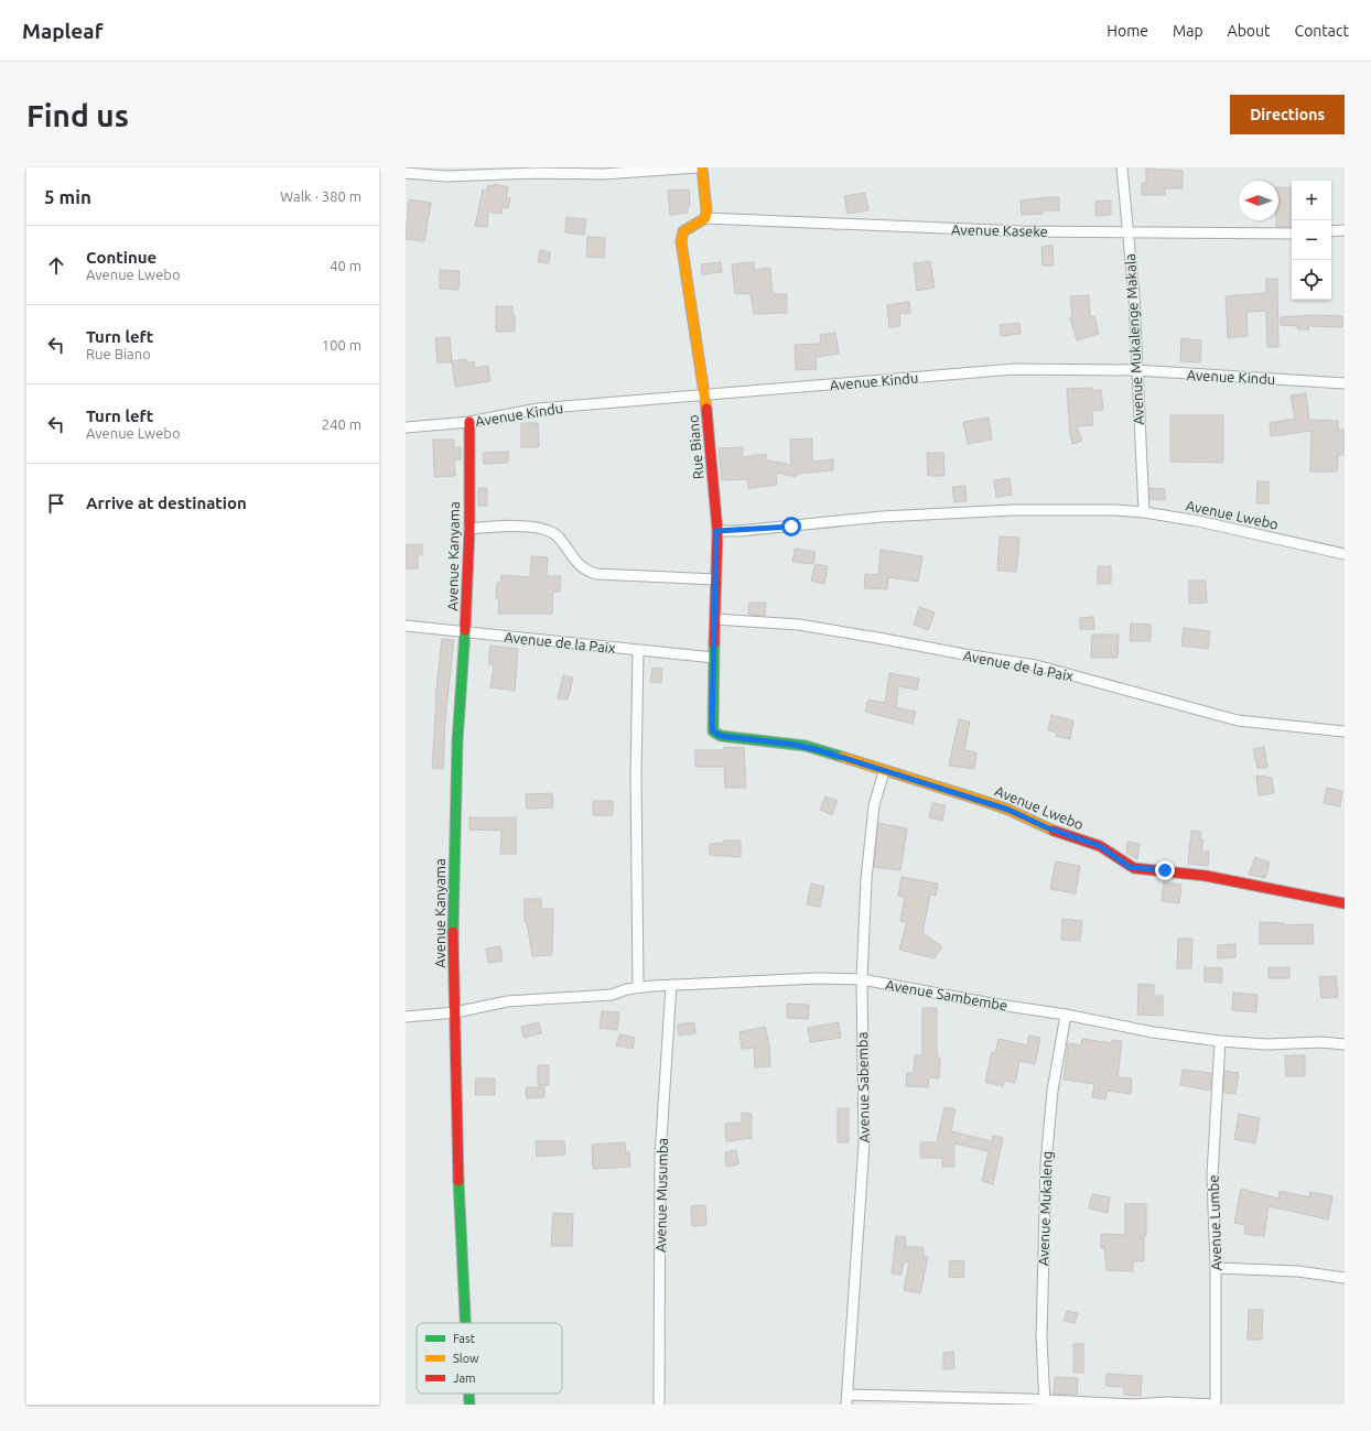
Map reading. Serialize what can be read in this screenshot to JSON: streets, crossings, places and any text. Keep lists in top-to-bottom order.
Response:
{
  "streets": {
    "street": [
      "Avenue Kaseke",
      "Avenue Mukalenge Makala",
      "Avenue Kindu",
      "Rue Biano",
      "Avenue Lwebo",
      "Avenue Kanyama",
      "Avenue de la Paix",
      "Avenue Sambembe",
      "Avenue Sabemba",
      "Avenue Musumba",
      "Avenue Mukaleng",
      "Avenue Lumbe"
    ]
  },
  "crossings": [
    ["Avenue Kaseke", "Avenue Mukalenge Makala"],
    ["Avenue Kaseke", "Rue Biano"],
    ["Avenue Mukalenge Makala", "Avenue Kindu"],
    ["Avenue Mukalenge Makala", "Avenue Lwebo"],
    ["Avenue Kindu", "Rue Biano"],
    ["Avenue Kindu", "Avenue Kanyama"],
    ["Rue Biano", "Avenue Lwebo"],
    ["Rue Biano", "Avenue de la Paix"],
    ["Avenue Lwebo", "Avenue Sabemba"],
    ["Avenue Kanyama", "Avenue de la Paix"],
    ["Avenue Kanyama", "Avenue Sambembe"],
    ["Avenue Sambembe", "Avenue Sabemba"],
    ["Avenue Sambembe", "Avenue Musumba"],
    ["Avenue Sambembe", "Avenue Mukaleng"],
    ["Avenue Sambembe", "Avenue Lumbe"]
  ],
  "legend": ["Fast", "Slow", "Jam"],
  "north": "left",
  "page": {
    "header": "Mapleaf",
    "nav": [
      "Home",
      "Map",
      "About",
      "Contact"
    ],
    "buttons": "Directions",
    "title": "Find us",
    "heading": ["5 min", "Walk · 380 m"],
    "map_buttons": ["+", "−"],
    "list": [
      ["Continue", "Avenue Lwebo", "40 m"],
      ["Turn left", "Rue Biano", "100 m"],
      ["Turn left", "Avenue Lwebo", "240 m"],
      "Arrive at destination"
    ]
  }
}
